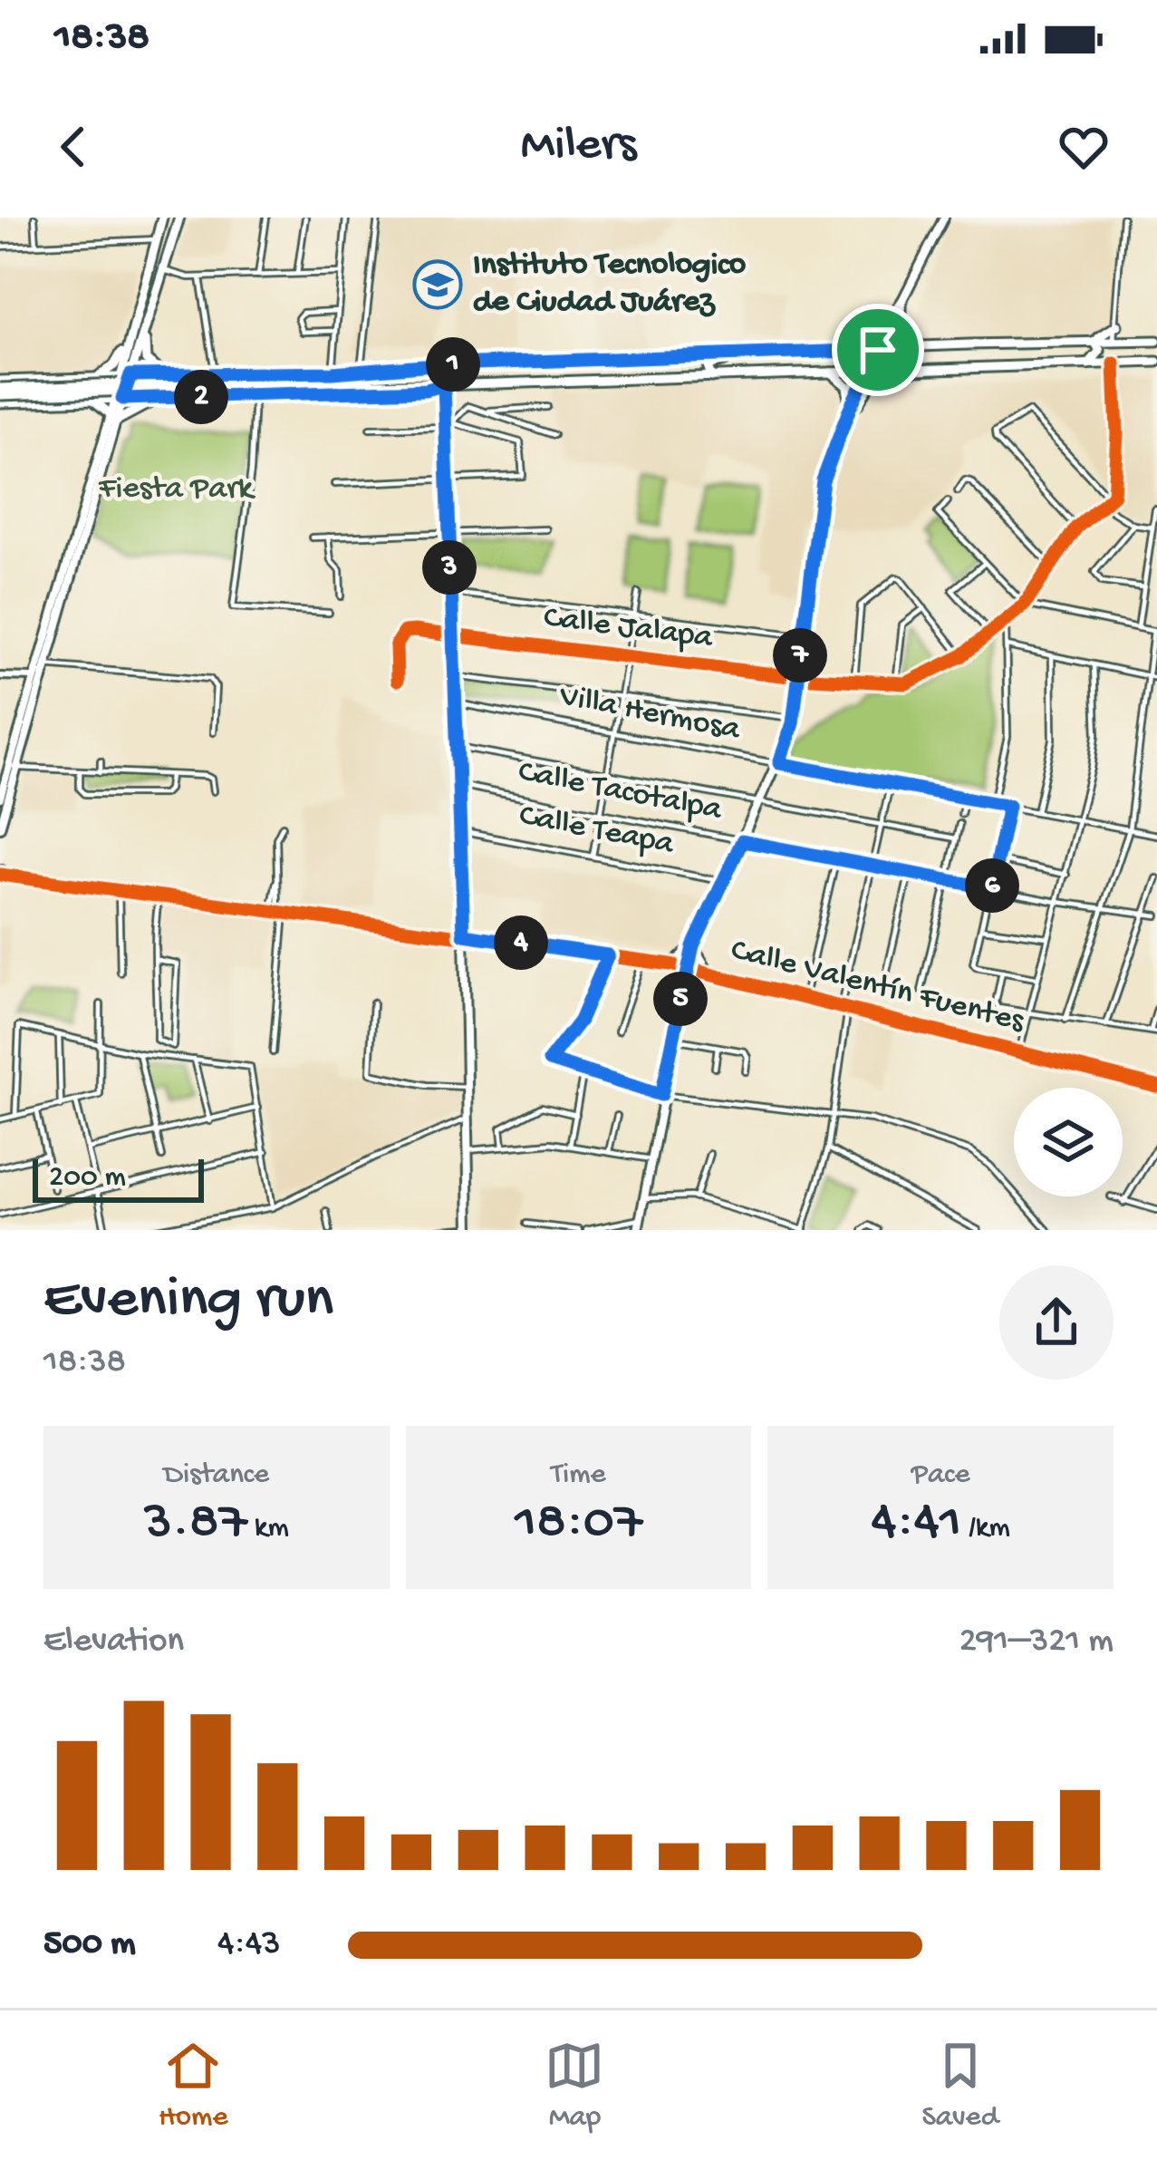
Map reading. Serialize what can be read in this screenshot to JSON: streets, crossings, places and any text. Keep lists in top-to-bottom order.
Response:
{
  "streets": {
    "street": [
      "Calle Jalapa",
      "Villa Hermosa",
      "Calle Tacotalpa",
      "Calle Teapa",
      "Calle Valentín Fuentes"
    ]
  },
  "parks": ["Fiesta Park"],
  "places": {
    "school or university": ["Instituto Tecnologico de Ciudad Juárez"]
  },
  "scale_bar": "200 m",
  "page": {
    "status": "18:38",
    "header": "Milers",
    "pins": [
      "1",
      "2",
      "3",
      "7",
      "6",
      "4",
      "5"
    ],
    "scale": "200 m",
    "heading": ["Evening run", "18:38"],
    "stats": [
      ["Distance", "3.87 km"],
      ["Time", "18:07"],
      ["Pace", "4:41 /km"]
    ],
    "chart": ["Elevation", "291–321 m"],
    "list": [
      {
        "name": "500 m",
        "note": "4:43"
      }
    ],
    "tabs": ["Home", "Map", "Saved"]
  }
}
